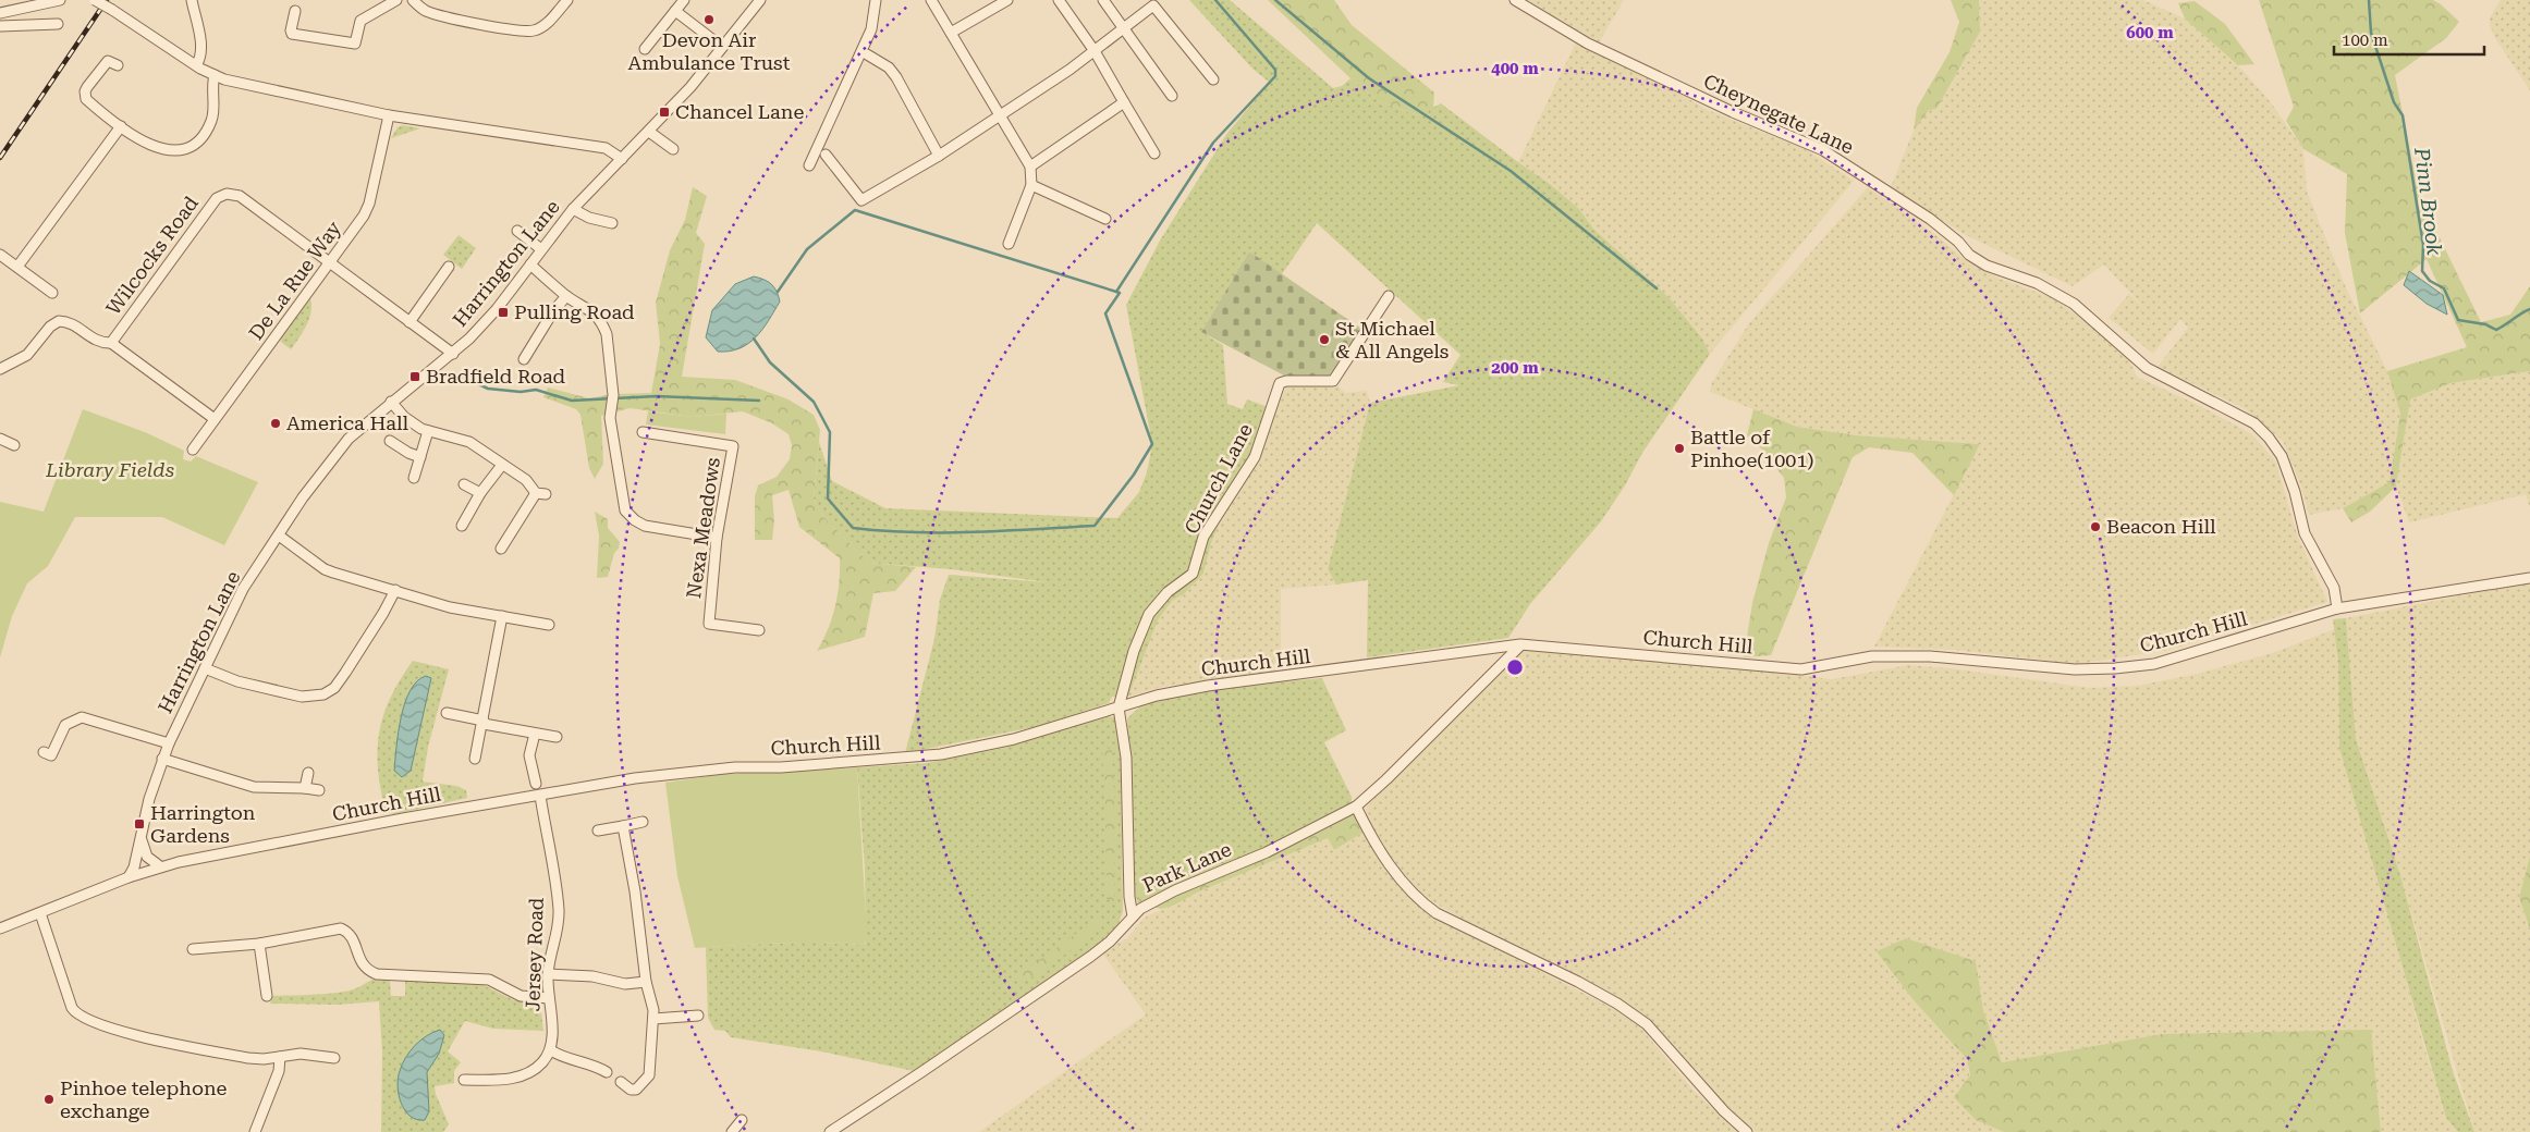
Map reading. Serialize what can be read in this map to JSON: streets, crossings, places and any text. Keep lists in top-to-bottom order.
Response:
{
  "streets": {
    "street": [
      "Cheynegate Lane",
      "Wilcocks Road",
      "Harrington Lane",
      "De La Rue Way",
      "Church Lane",
      "Nexa Meadows",
      "Church Hill",
      "Park Lane",
      "Jersey Road"
    ]
  },
  "crossings": [
    ["Cheynegate Lane", "Church Hill"],
    ["Wilcocks Road", "De La Rue Way"],
    ["Harrington Lane", "Church Hill"],
    ["Church Lane", "Church Hill"],
    ["Church Lane", "Park Lane"],
    ["Church Hill", "Park Lane"],
    ["Church Hill", "Jersey Road"]
  ],
  "water": ["Pinn Brook"],
  "parks": ["Library Fields"],
  "places": {
    "other": [
      "Devon Air Ambulance Trust",
      "St Michael & All Angels",
      "America Hall",
      "Battle of Pinhoe(1001)",
      "Beacon Hill",
      "Pinhoe telephone exchange"
    ],
    "transit": [
      "Chancel Lane",
      "Pulling Road",
      "Bradfield Road",
      "Harrington Gardens"
    ]
  },
  "scale_bar": "100 m",
  "rings": ["600 m", "400 m", "200 m"]
}
